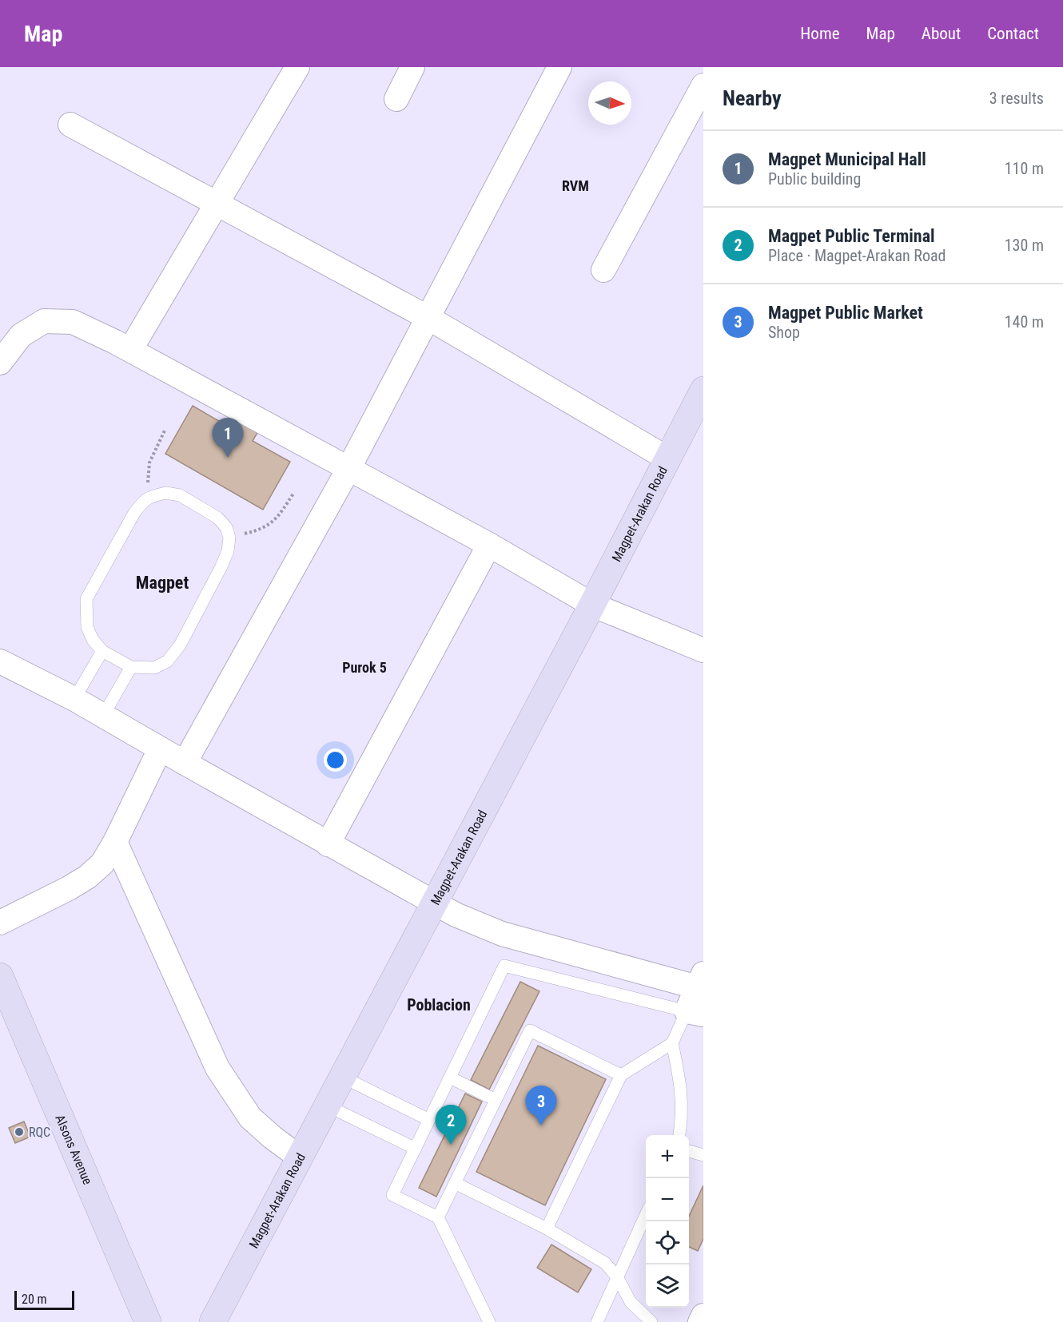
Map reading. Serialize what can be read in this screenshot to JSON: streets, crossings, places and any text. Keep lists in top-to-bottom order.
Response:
{
  "streets": {
    "main road": ["Magpet-Arakan Road", "Alsons Avenue"]
  },
  "districts": [
    "RVM",
    "Magpet",
    "Purok 5",
    "Poblacion"
  ],
  "places": ["RQC"],
  "scale_bar": "20 m",
  "north": "right",
  "page": {
    "header": "Map",
    "nav": [
      "Home",
      "Map",
      "About",
      "Contact"
    ],
    "heading": ["Nearby", "3 results"],
    "list": [
      {
        "mark": "1",
        "name": "Magpet Municipal Hall",
        "note": "Public building",
        "value": "110 m"
      },
      {
        "mark": "2",
        "name": "Magpet Public Terminal",
        "note": "Place · Magpet-Arakan Road",
        "value": "130 m"
      },
      {
        "mark": "3",
        "name": "Magpet Public Market",
        "note": "Shop",
        "value": "140 m"
      }
    ],
    "pins": ["1", "3", "2"],
    "map_buttons": ["+", "−"],
    "scale": "20 m"
  }
}
